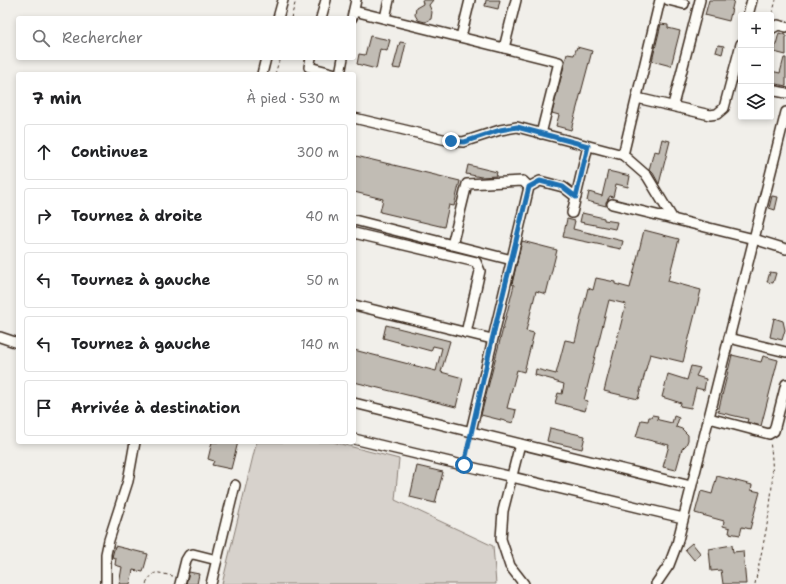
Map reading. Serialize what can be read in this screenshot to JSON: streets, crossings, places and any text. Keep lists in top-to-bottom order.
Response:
{
  "page": {
    "map_buttons": ["+", "−"],
    "search": "Rechercher",
    "heading": ["7 min", "À pied · 530 m"],
    "list": [
      ["Continuez", "300 m"],
      ["Tournez à droite", "40 m"],
      ["Tournez à gauche", "50 m"],
      ["Tournez à gauche", "140 m"],
      "Arrivée à destination"
    ]
  }
}
